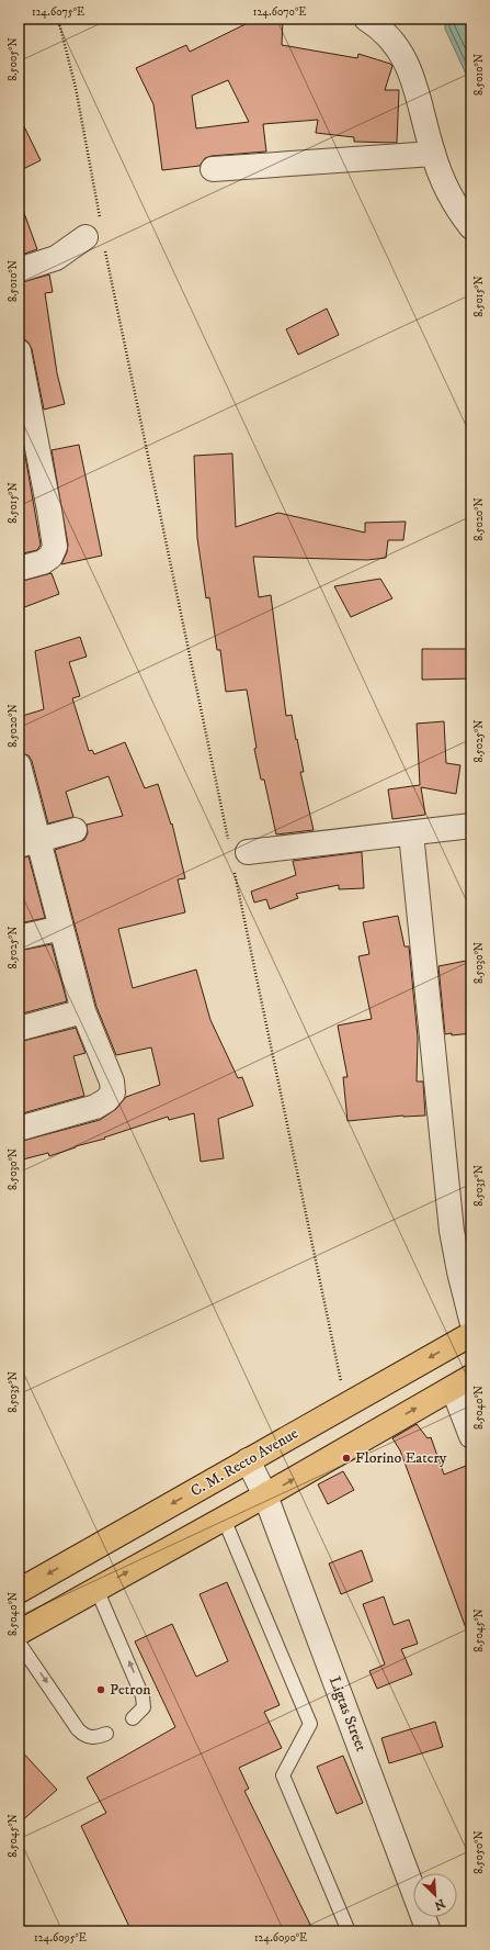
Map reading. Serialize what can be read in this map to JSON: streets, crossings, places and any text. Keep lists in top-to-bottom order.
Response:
{
  "streets": {
    "highway": ["C. M. Recto Avenue"],
    "street": ["Ligtas Street"]
  },
  "crossings": [
    ["C. M. Recto Avenue", "Ligtas Street"]
  ],
  "places": ["Florino Eatery", "Petron"],
  "north": "bottom right",
  "coordinates": [
    "124.6075°E",
    "124.6070°E",
    "8.5005°N",
    "8.5010°N",
    "8.5015°N",
    "8.5020°N",
    "8.5025°N",
    "8.5030°N",
    "8.5035°N",
    "8.5040°N",
    "8.5045°N",
    "8.5050°N",
    "124.6095°E",
    "124.6090°E"
  ]
}
